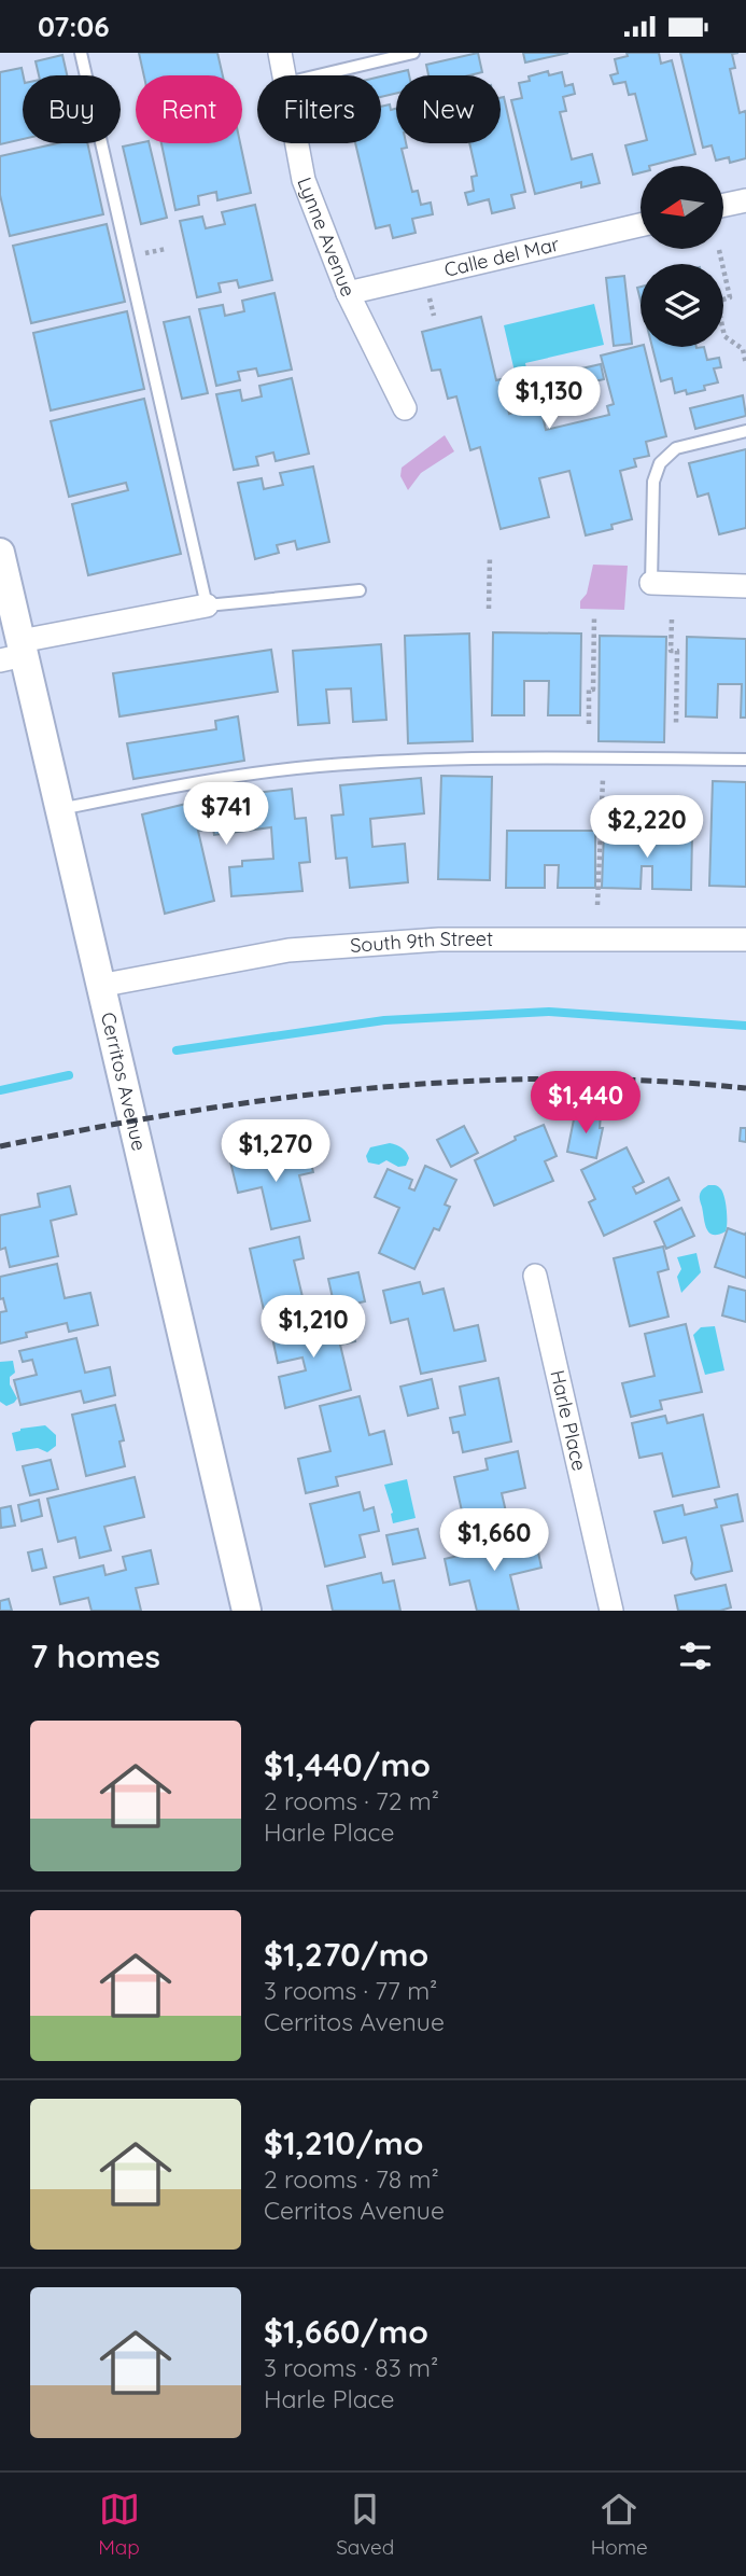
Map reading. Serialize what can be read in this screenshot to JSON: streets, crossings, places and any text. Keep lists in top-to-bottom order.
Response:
{
  "streets": {
    "street": [
      "Lynne Avenue",
      "Calle del Mar",
      "South 9th Street",
      "Cerritos Avenue",
      "Harle Place"
    ]
  },
  "crossings": [
    ["Lynne Avenue", "Calle del Mar"],
    ["South 9th Street", "Cerritos Avenue"]
  ],
  "north": "left",
  "page": {
    "status": "07:06",
    "chip": [
      "Buy",
      "Rent",
      "Filters",
      "New"
    ],
    "price": [
      "$1,130",
      "$741",
      "$2,220",
      "$1,440",
      "$1,270",
      "$1,210",
      "$1,660"
    ],
    "heading": "7 homes",
    "list": [
      {
        "name": "$1,440/mo",
        "note": "2 rooms · 72 m² · Harle Place"
      },
      {
        "name": "$1,270/mo",
        "note": "3 rooms · 77 m² · Cerritos Avenue"
      },
      {
        "name": "$1,210/mo",
        "note": "2 rooms · 78 m² · Cerritos Avenue"
      },
      {
        "name": "$1,660/mo",
        "note": "3 rooms · 83 m² · Harle Place"
      }
    ],
    "tabs": ["Map", "Saved", "Home"]
  }
}
